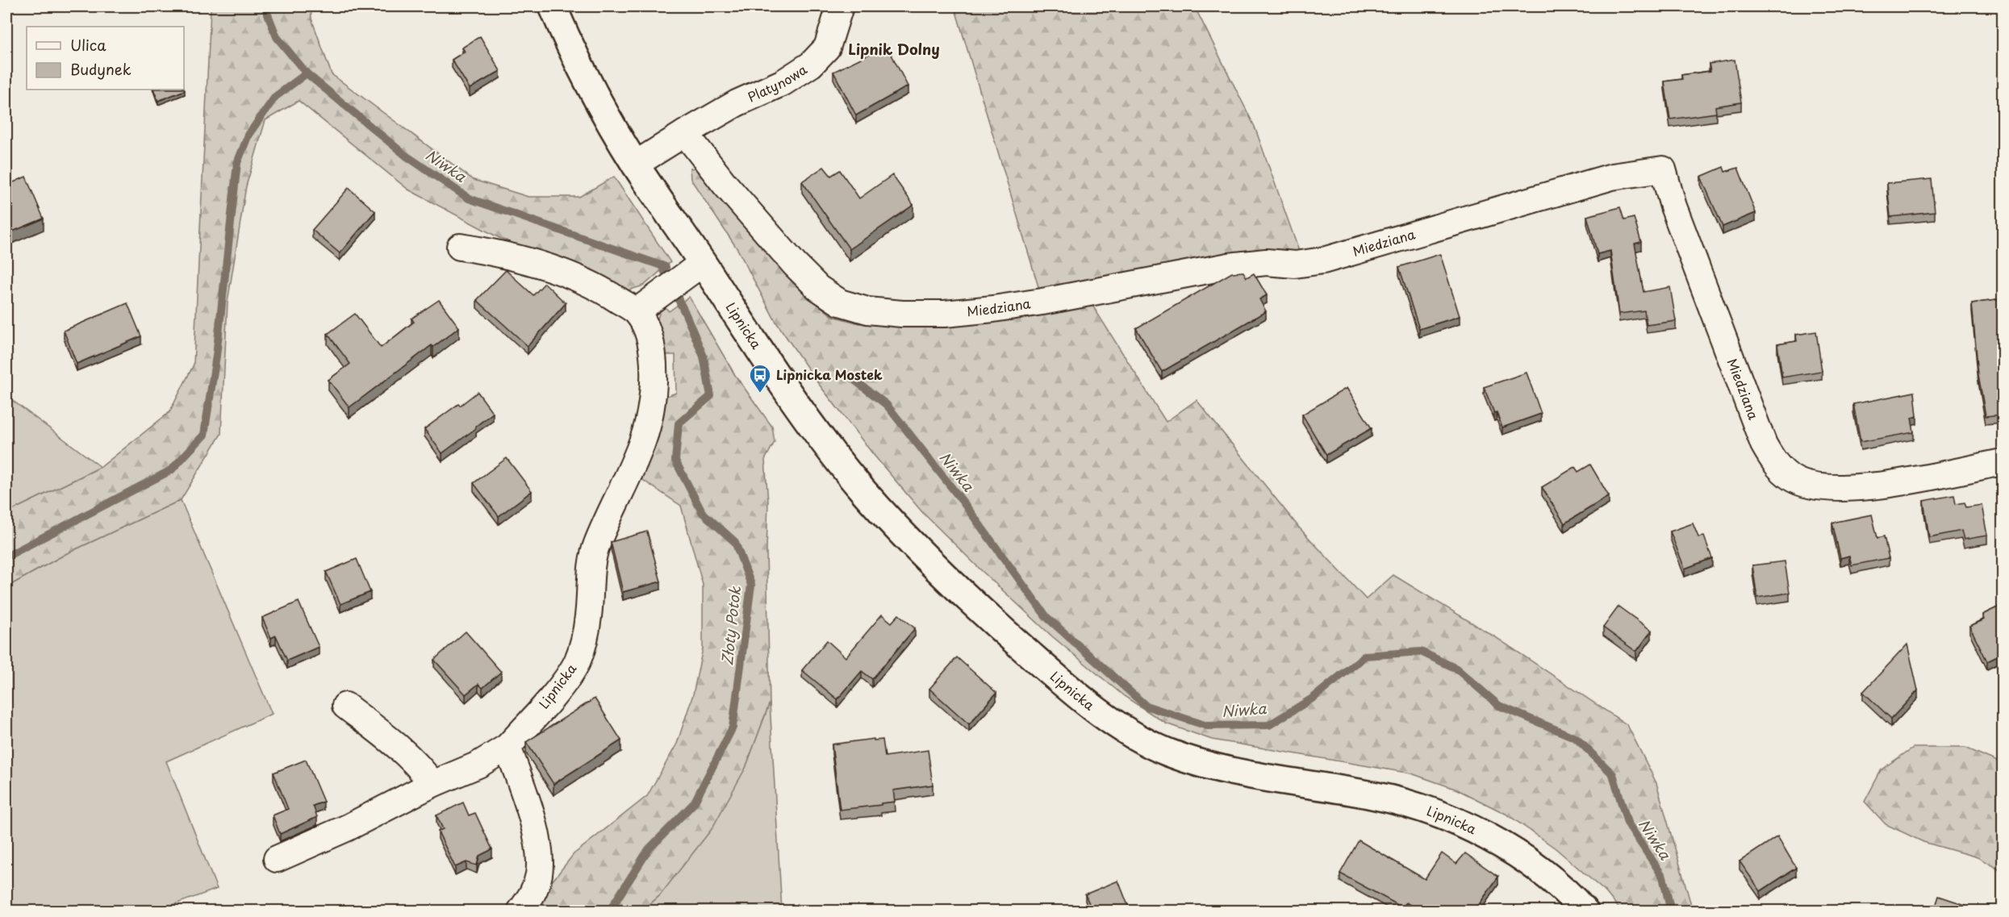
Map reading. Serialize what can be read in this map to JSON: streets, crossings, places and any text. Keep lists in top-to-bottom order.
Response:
{
  "streets": {
    "street": ["Platynowa", "Miedziana", "Lipnicka"]
  },
  "crossings": [
    ["Platynowa", "Miedziana"]
  ],
  "districts": ["Lipnik Dolny"],
  "water": ["Niwka", "Złoty Potok"],
  "places": {
    "bus stop": ["Lipnicka Mostek"]
  },
  "legend": ["Ulica", "Budynek"]
}
